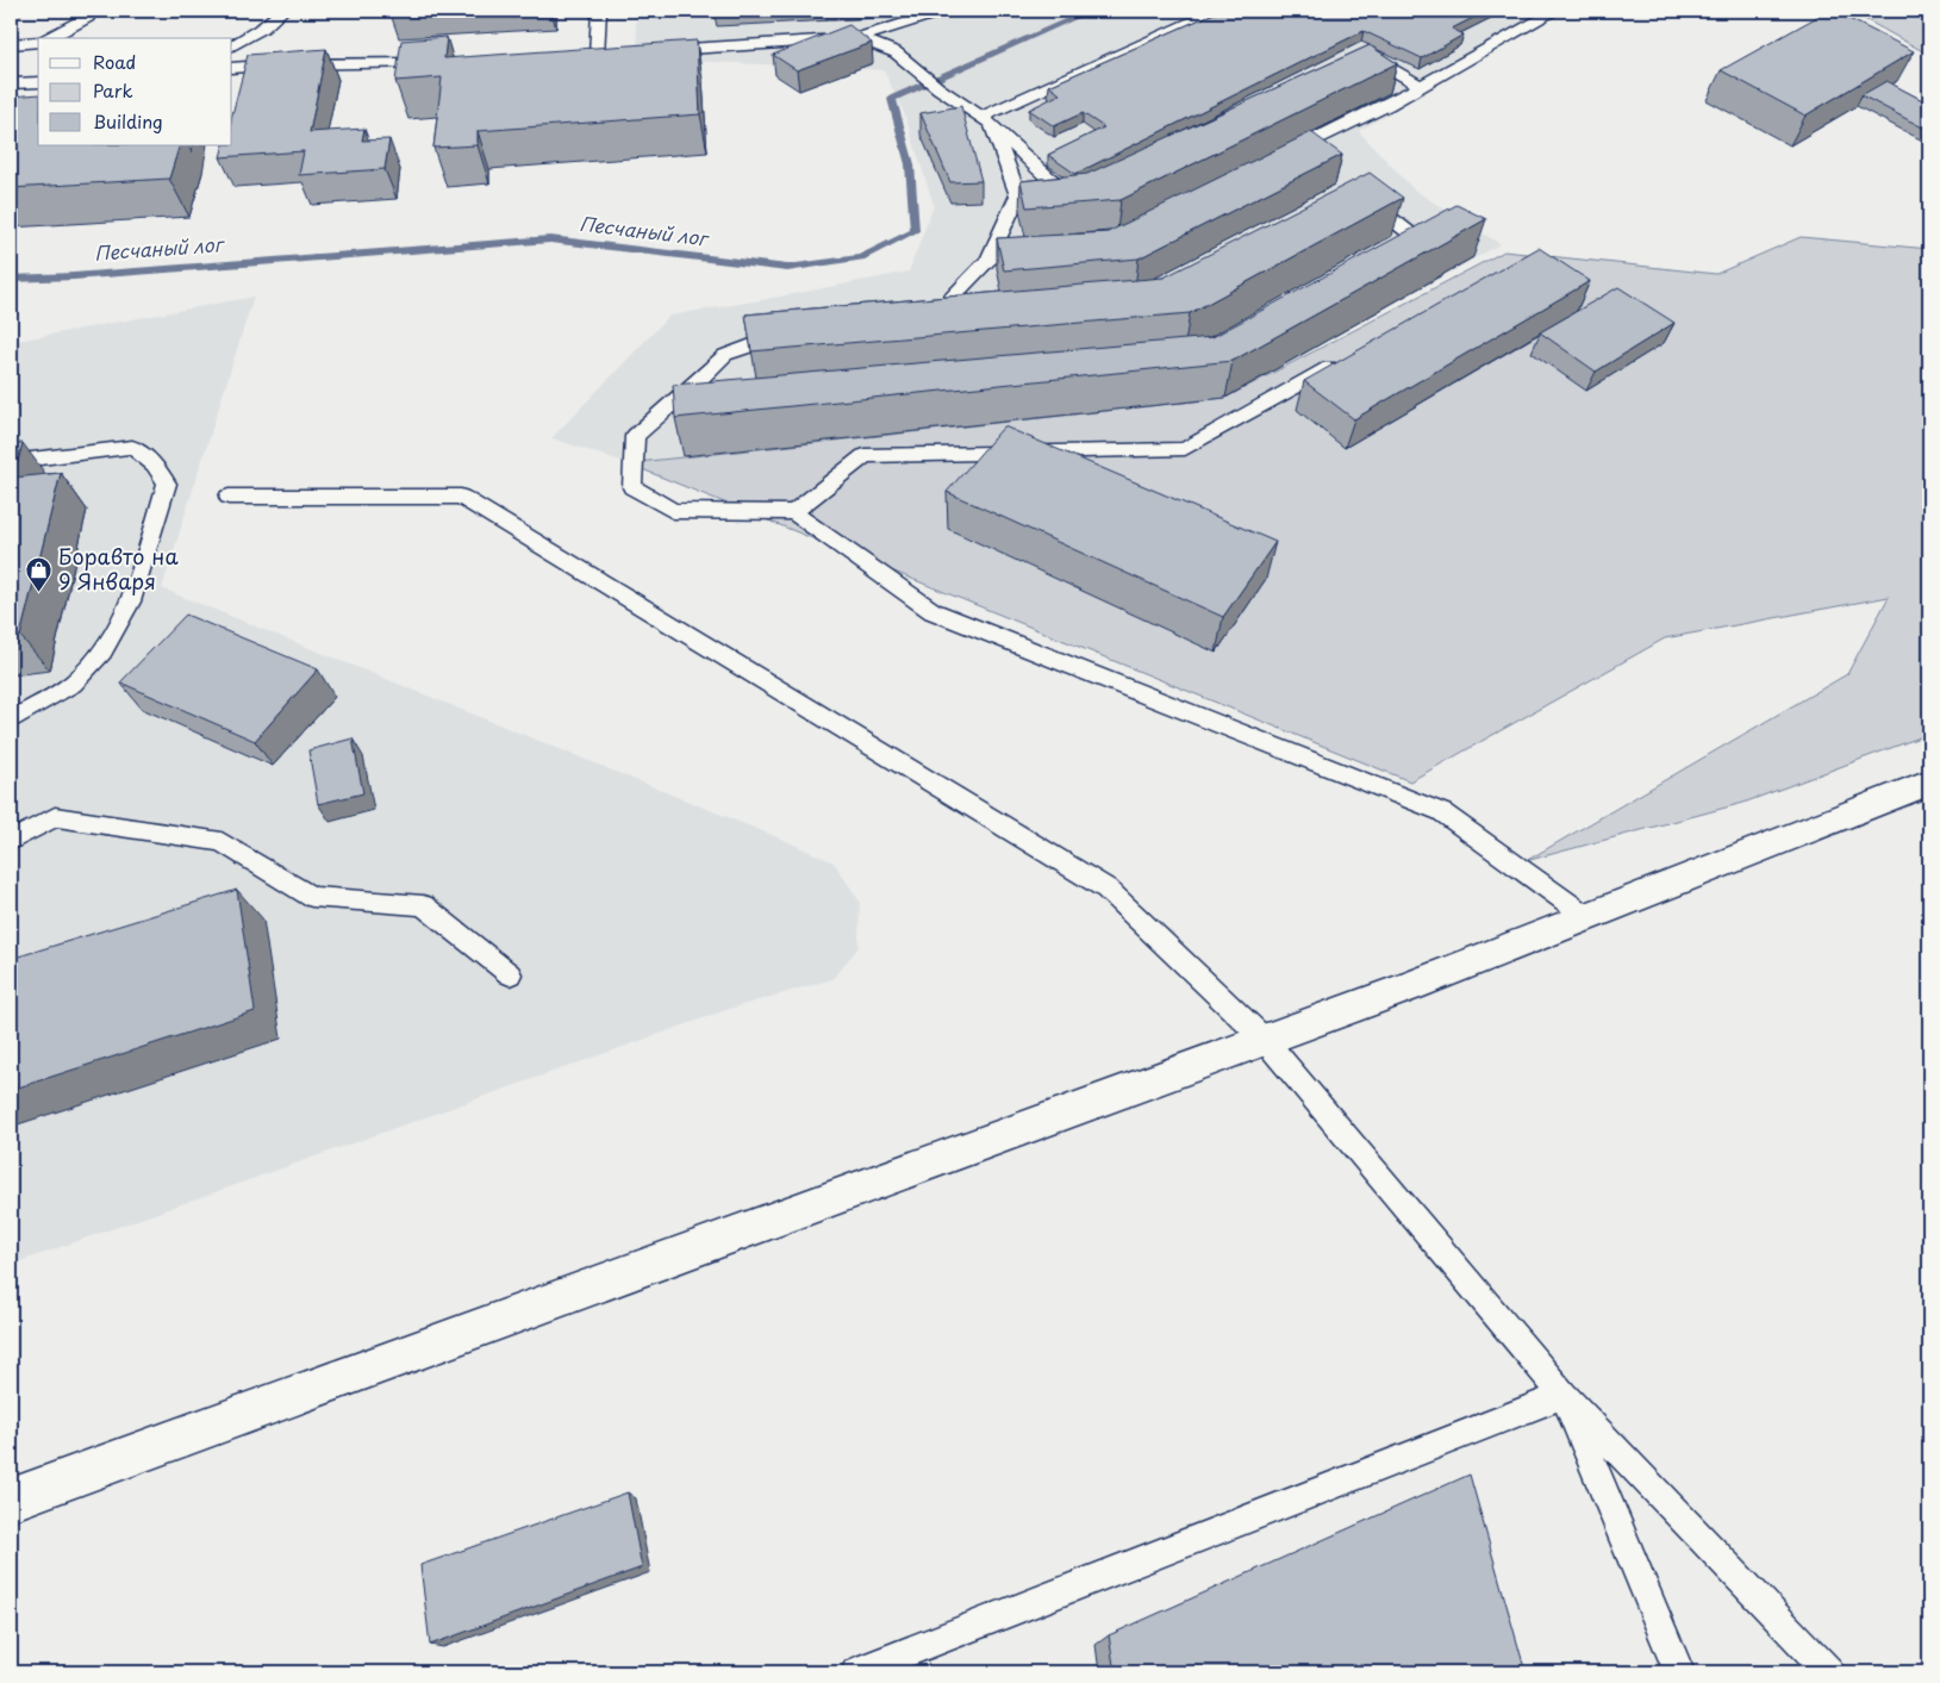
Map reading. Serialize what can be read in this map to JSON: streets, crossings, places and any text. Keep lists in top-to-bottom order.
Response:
{
  "water": ["Песчаный лог"],
  "places": {
    "shop": ["Боравто на 9 Января"]
  },
  "legend": ["Road", "Park", "Building"]
}
